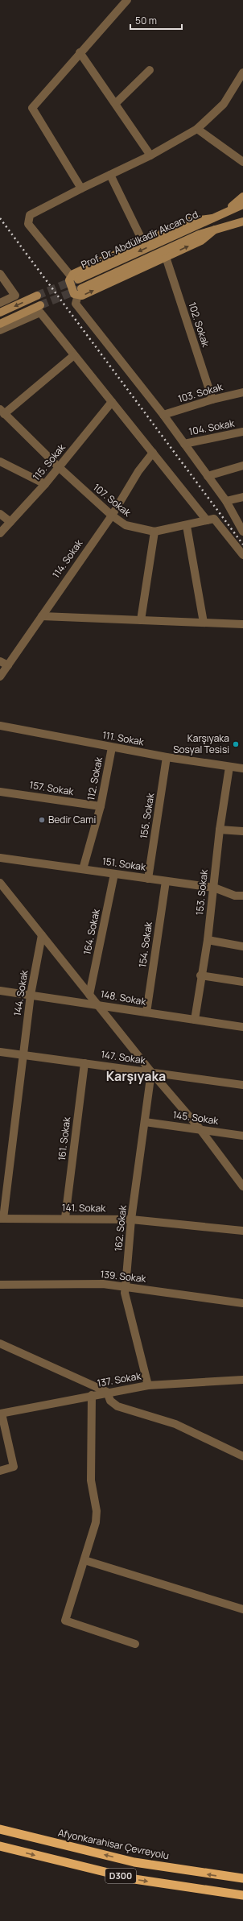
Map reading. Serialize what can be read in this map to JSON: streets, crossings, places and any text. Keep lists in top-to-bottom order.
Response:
{
  "streets": {
    "highway": ["Afyonkarahisar Çevreyolu", "D300"],
    "main road": ["Prof. Dr. Abdülkadir Akcan Cd."],
    "street": [
      "102. Sokak",
      "103. Sokak",
      "104. Sokak",
      "115. Sokak",
      "107. Sokak",
      "114. Sokak",
      "111. Sokak",
      "112. Sokak",
      "157. Sokak",
      "155. Sokak",
      "151. Sokak",
      "153. Sokak",
      "164. Sokak",
      "154. Sokak",
      "144. Sokak",
      "148. Sokak",
      "147. Sokak",
      "145. Sokak",
      "161. Sokak",
      "141. Sokak",
      "162. Sokak",
      "139. Sokak",
      "137. Sokak"
    ]
  },
  "crossings": [
    ["Prof. Dr. Abdülkadir Akcan Cd.", "102. Sokak"],
    ["102. Sokak", "103. Sokak"],
    ["115. Sokak", "107. Sokak"],
    ["107. Sokak", "114. Sokak"],
    ["111. Sokak", "112. Sokak"],
    ["111. Sokak", "155. Sokak"],
    ["111. Sokak", "153. Sokak"],
    ["112. Sokak", "157. Sokak"],
    ["112. Sokak", "151. Sokak"],
    ["155. Sokak", "151. Sokak"],
    ["151. Sokak", "153. Sokak"],
    ["151. Sokak", "164. Sokak"],
    ["151. Sokak", "154. Sokak"],
    ["153. Sokak", "148. Sokak"],
    ["154. Sokak", "148. Sokak"],
    ["144. Sokak", "148. Sokak"],
    ["144. Sokak", "147. Sokak"],
    ["144. Sokak", "141. Sokak"],
    ["147. Sokak", "161. Sokak"],
    ["147. Sokak", "162. Sokak"],
    ["145. Sokak", "162. Sokak"],
    ["161. Sokak", "141. Sokak"],
    ["141. Sokak", "162. Sokak"],
    ["162. Sokak", "139. Sokak"],
    ["162. Sokak", "137. Sokak"]
  ],
  "districts": ["Karşıyaka"],
  "places": ["Karşıyaka Sosyal Tesisi", "Bedir Cami"],
  "scale_bar": "50 m"
}
